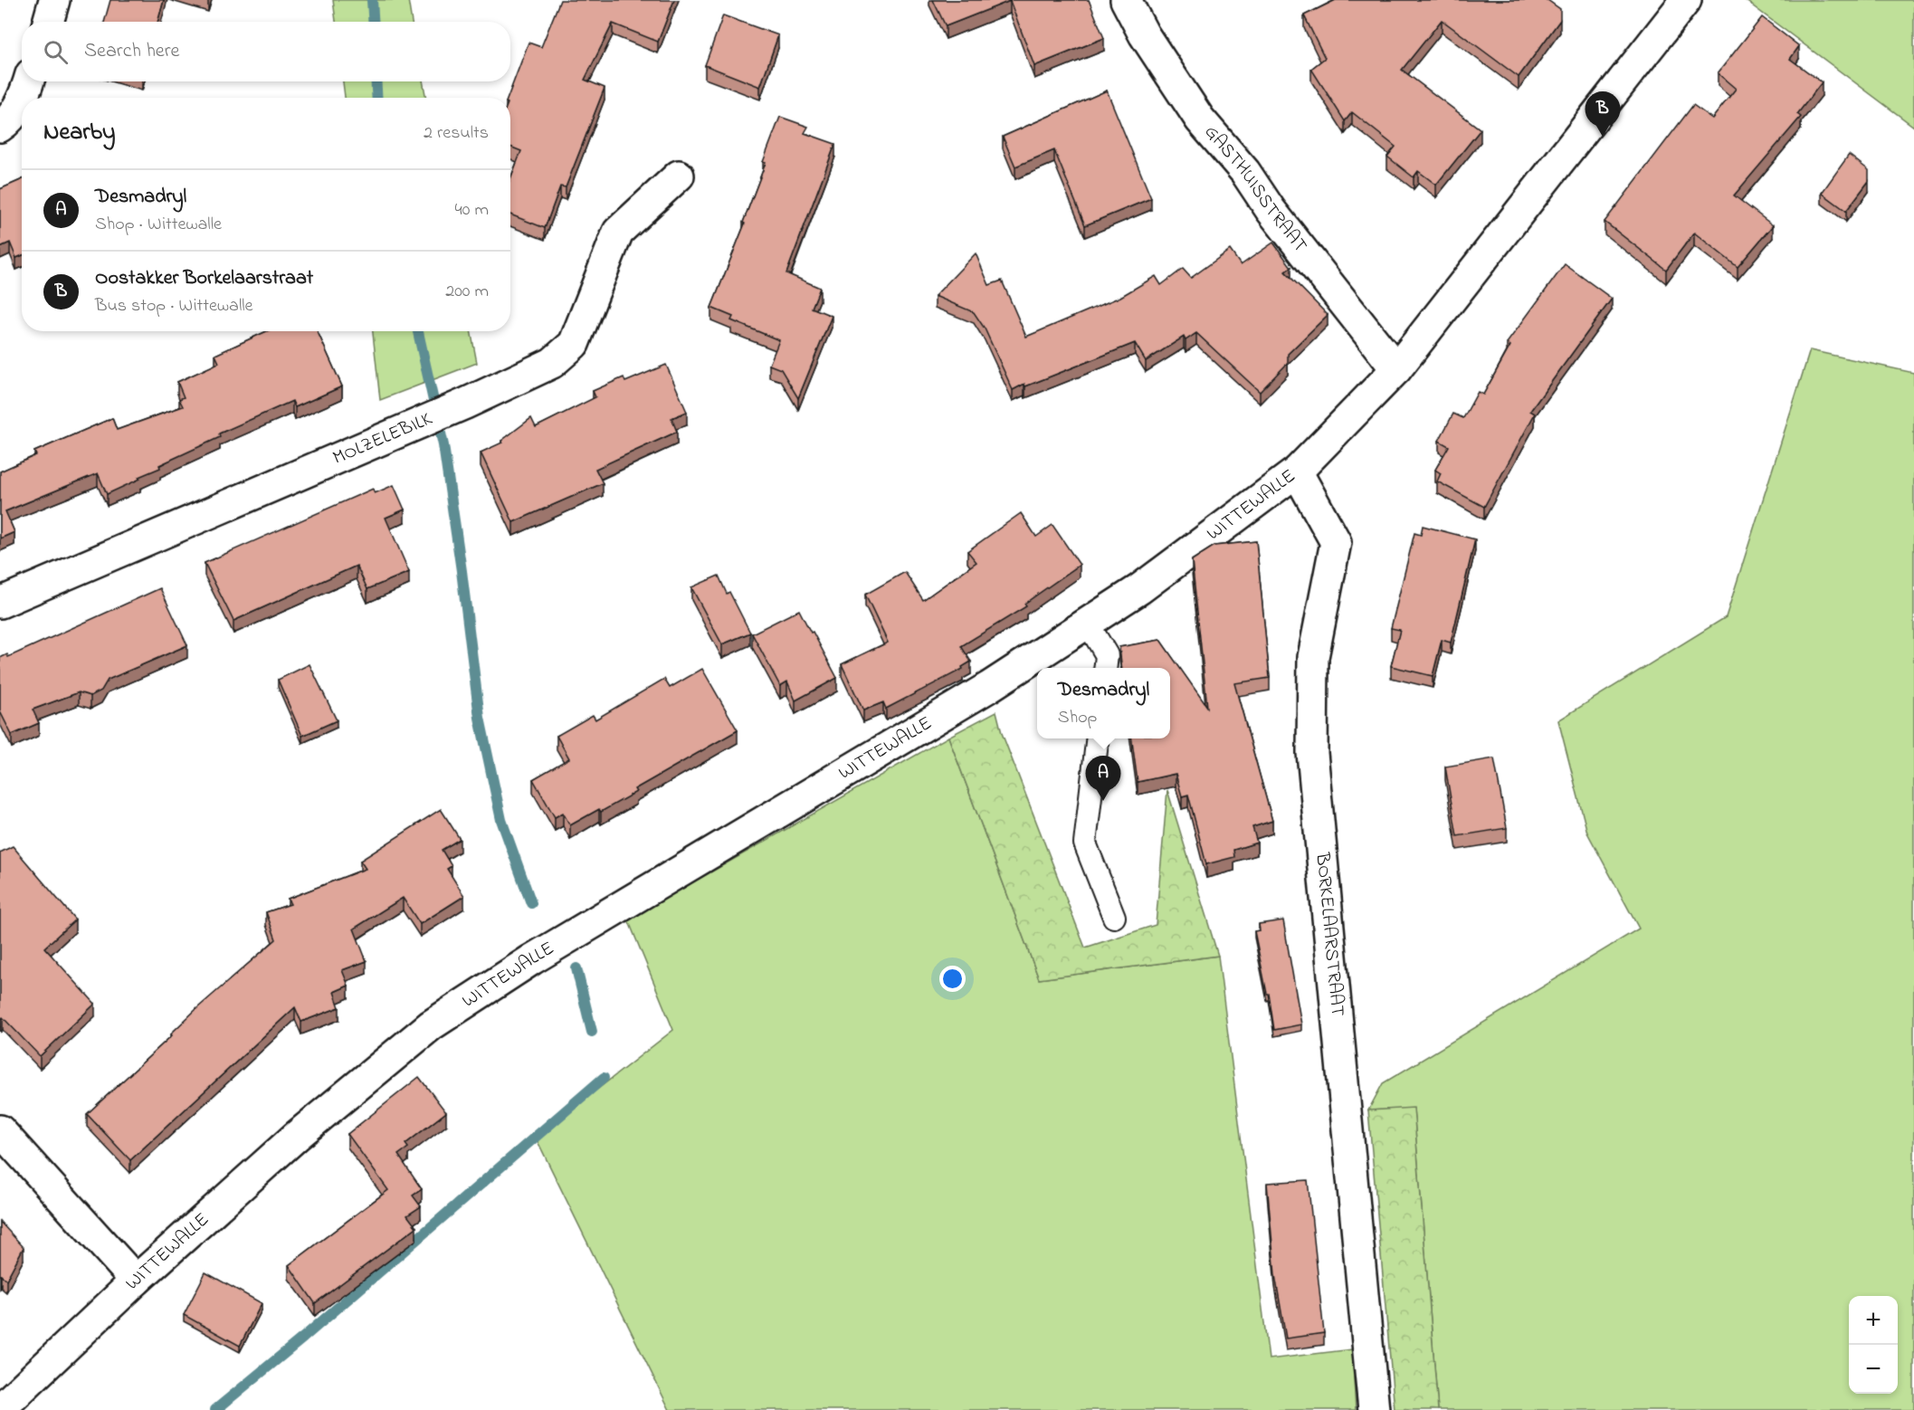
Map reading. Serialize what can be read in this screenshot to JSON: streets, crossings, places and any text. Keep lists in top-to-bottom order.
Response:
{
  "streets": {
    "street": [
      "GASTHUISSTRAAT",
      "MOLZELEBILK",
      "WITTEWALLE",
      "BORKELAARSTRAAT"
    ]
  },
  "crossings": [
    ["GASTHUISSTRAAT", "WITTEWALLE"],
    ["WITTEWALLE", "BORKELAARSTRAAT"]
  ],
  "page": {
    "search": "Search here",
    "pins": ["B", "A"],
    "heading": ["Nearby", "2 results"],
    "list": [
      {
        "mark": "A",
        "name": "Desmadryl",
        "note": "Shop · Wittewalle",
        "value": "40 m"
      },
      {
        "mark": "B",
        "name": "Oostakker Borkelaarstraat",
        "note": "Bus stop · Wittewalle",
        "value": "200 m"
      }
    ],
    "popup": ["Desmadryl", "Shop"],
    "map_buttons": ["+", "−"]
  }
}
